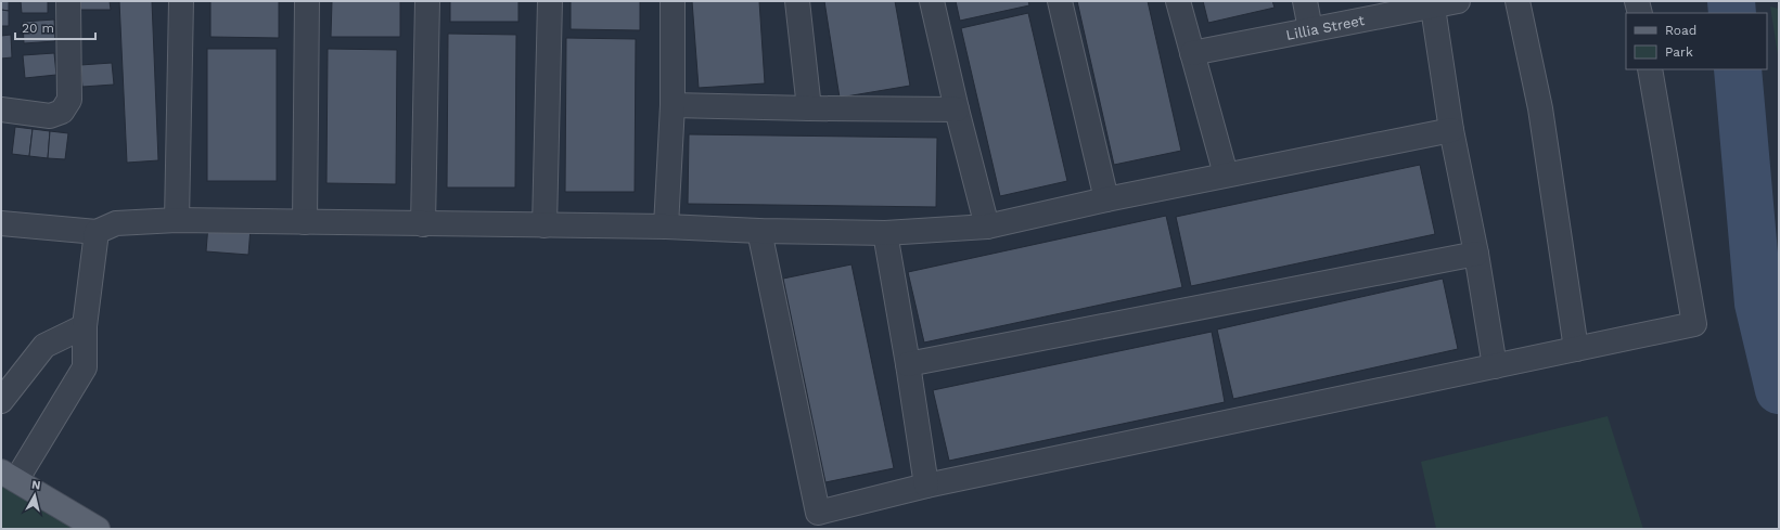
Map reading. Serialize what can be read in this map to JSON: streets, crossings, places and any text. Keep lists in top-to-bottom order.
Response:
{
  "streets": {
    "street": ["Lillia Street"]
  },
  "legend": ["Road", "Park"],
  "scale_bar": "20 m",
  "north": "top"
}
